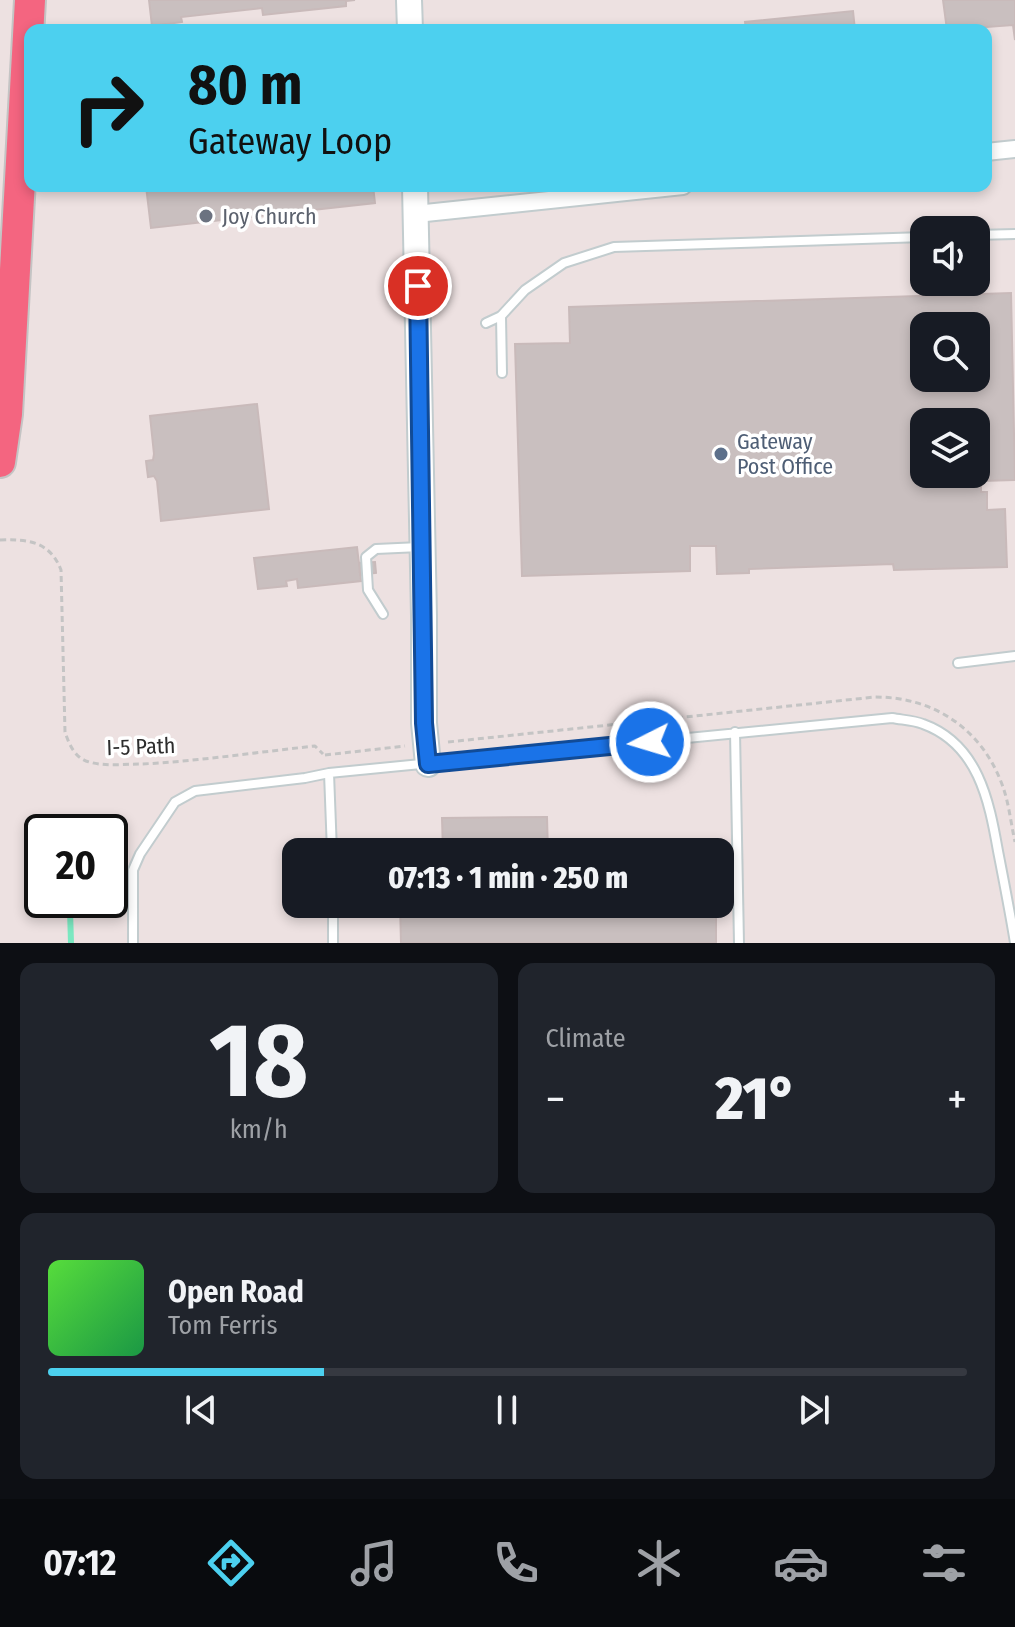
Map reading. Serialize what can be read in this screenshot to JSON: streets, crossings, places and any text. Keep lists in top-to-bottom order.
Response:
{
  "streets": {
    "path": ["I-5 Path"]
  },
  "places": ["Joy Church", "Gateway Post Office"],
  "page": {
    "turn": ["80 m", "Gateway Loop"],
    "limit": "20",
    "trip": "07:13 · 1 min · 250 m",
    "tile": [
      ["18", "km/h"],
      "Climate"
    ],
    "heat": ["−", "21°", "+"],
    "song": ["Open Road", "Tom Ferris"],
    "tabs": "07:12"
  }
}
